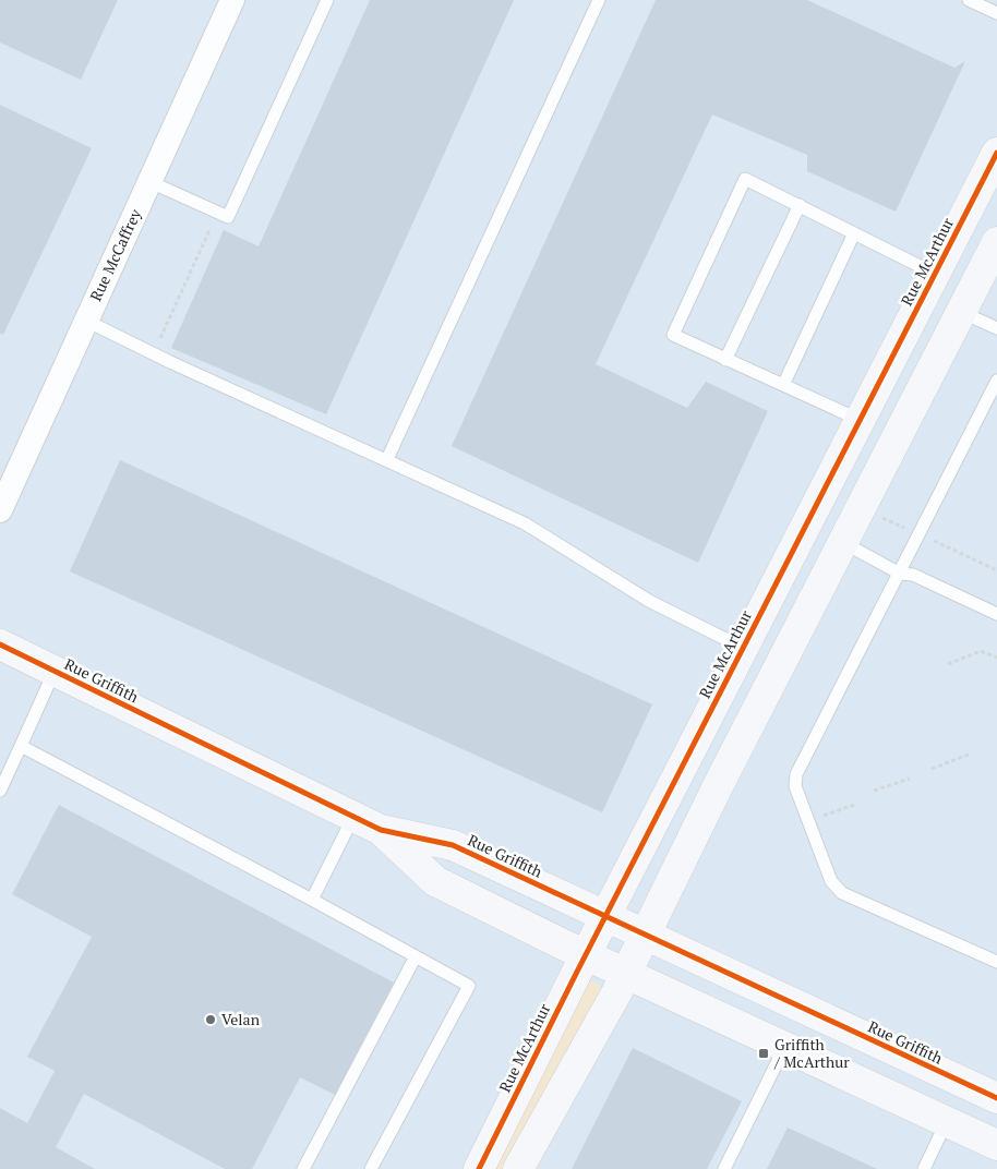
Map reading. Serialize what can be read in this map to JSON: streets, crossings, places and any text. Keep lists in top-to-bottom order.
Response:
{
  "streets": {
    "street": ["Rue McCaffrey", "Rue McArthur", "Rue Griffith"]
  },
  "crossings": [
    ["Rue McArthur", "Rue Griffith"]
  ],
  "places": {
    "other": ["Velan"],
    "transit": ["Griffith / McArthur"]
  }
}
